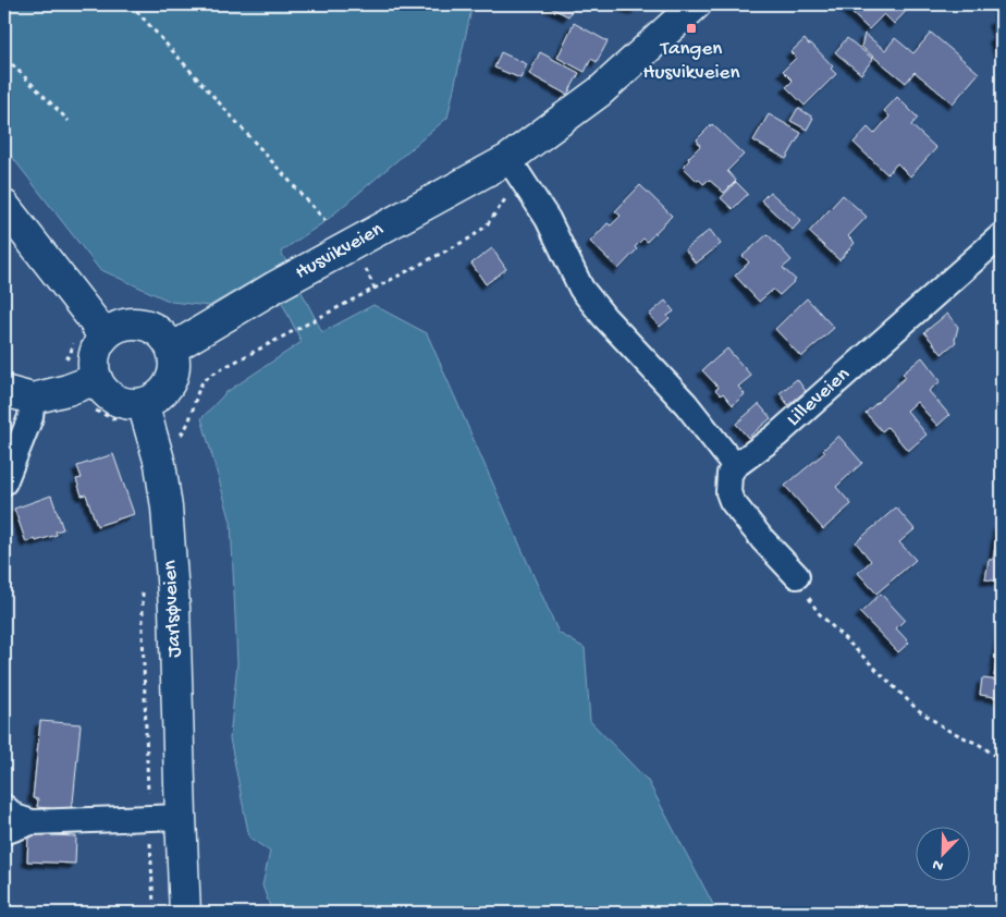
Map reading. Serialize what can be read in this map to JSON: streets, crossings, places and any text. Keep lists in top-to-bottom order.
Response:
{
  "streets": {
    "main road": ["Husvikveien", "Jarlsøveien"],
    "street": ["Lilleveien"]
  },
  "crossings": [
    ["Husvikveien", "Jarlsøveien"]
  ],
  "places": {
    "transit": ["Tangen Husvikveien"]
  },
  "north": "bottom left"
}
